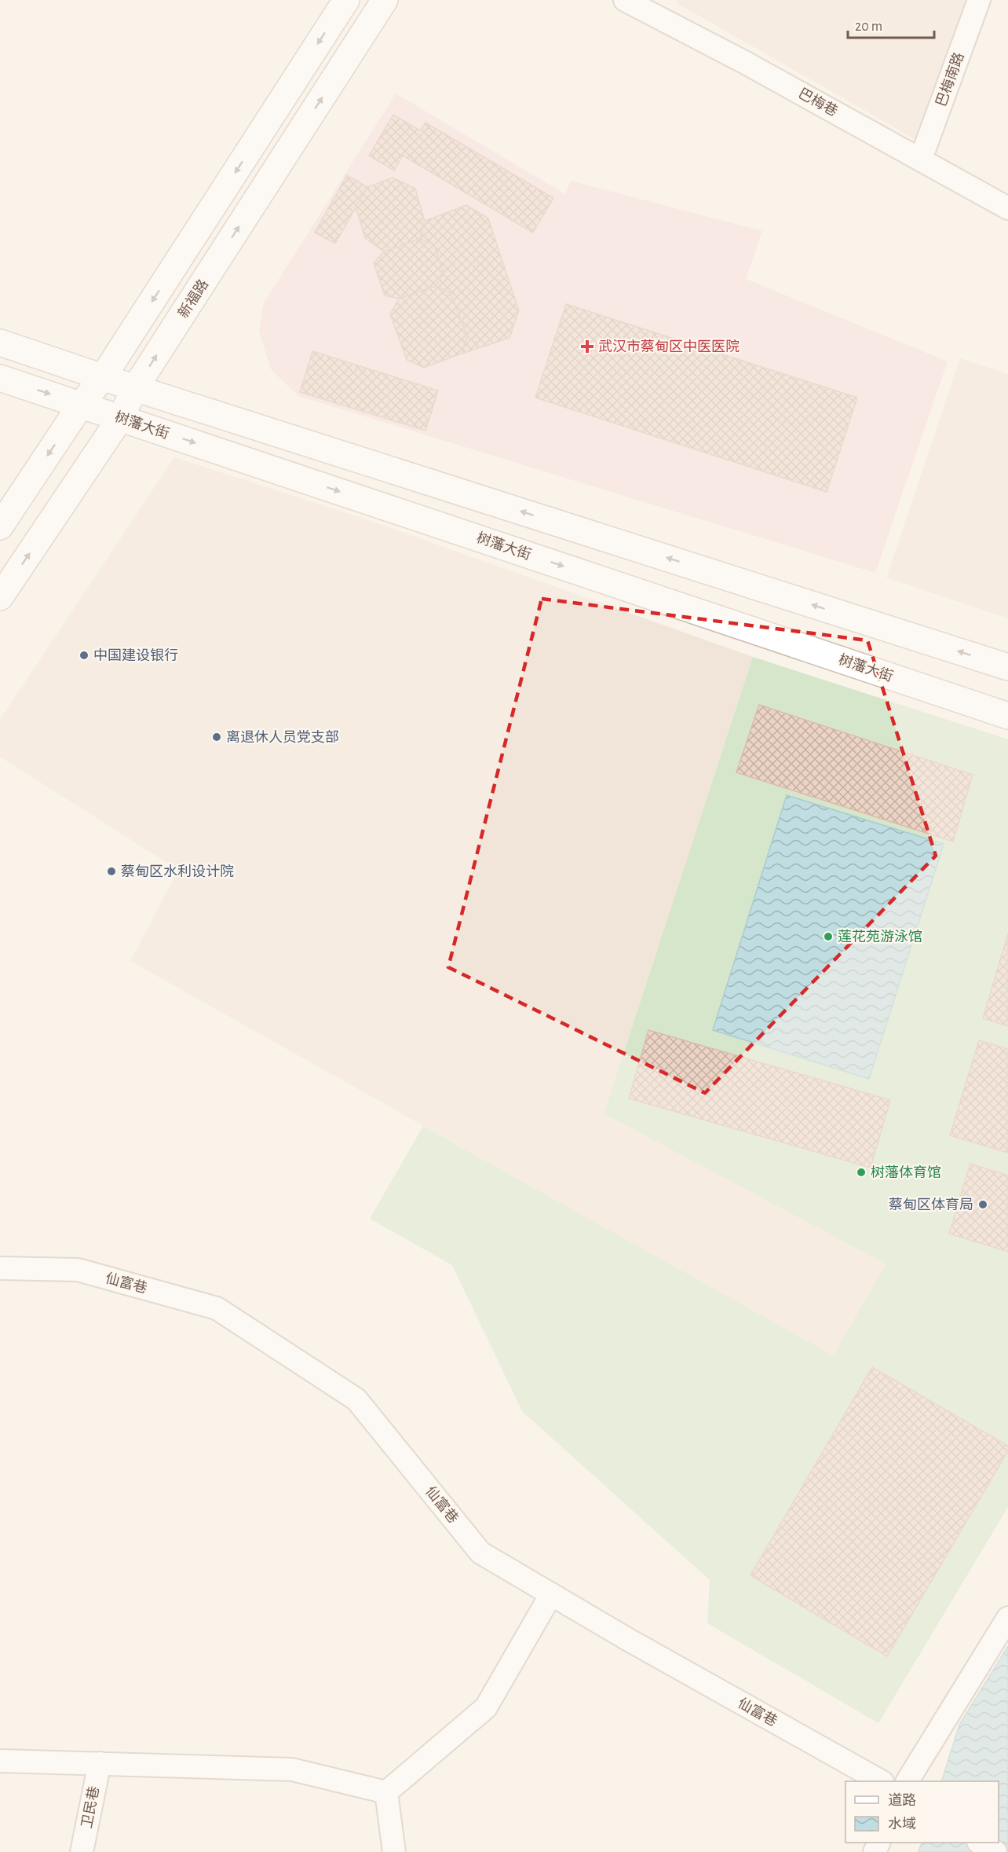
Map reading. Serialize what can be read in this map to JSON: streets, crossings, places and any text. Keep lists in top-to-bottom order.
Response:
{
  "streets": {
    "street": [
      "巴梅南路",
      "巴梅巷",
      "新福路",
      "树藩大街",
      "仙富巷",
      "卫民巷"
    ]
  },
  "crossings": [
    ["巴梅南路", "巴梅巷"],
    ["新福路", "树藩大街"]
  ],
  "places": {
    "health": ["武汉市蔡甸区中医医院"],
    "other": [
      "中国建设银行",
      "离退休人员党支部",
      "蔡甸区水利设计院",
      "莲花苑游泳馆",
      "树藩体育馆",
      "蔡甸区体育局"
    ]
  },
  "legend": ["道路", "水域"],
  "scale_bar": "20 m"
}
